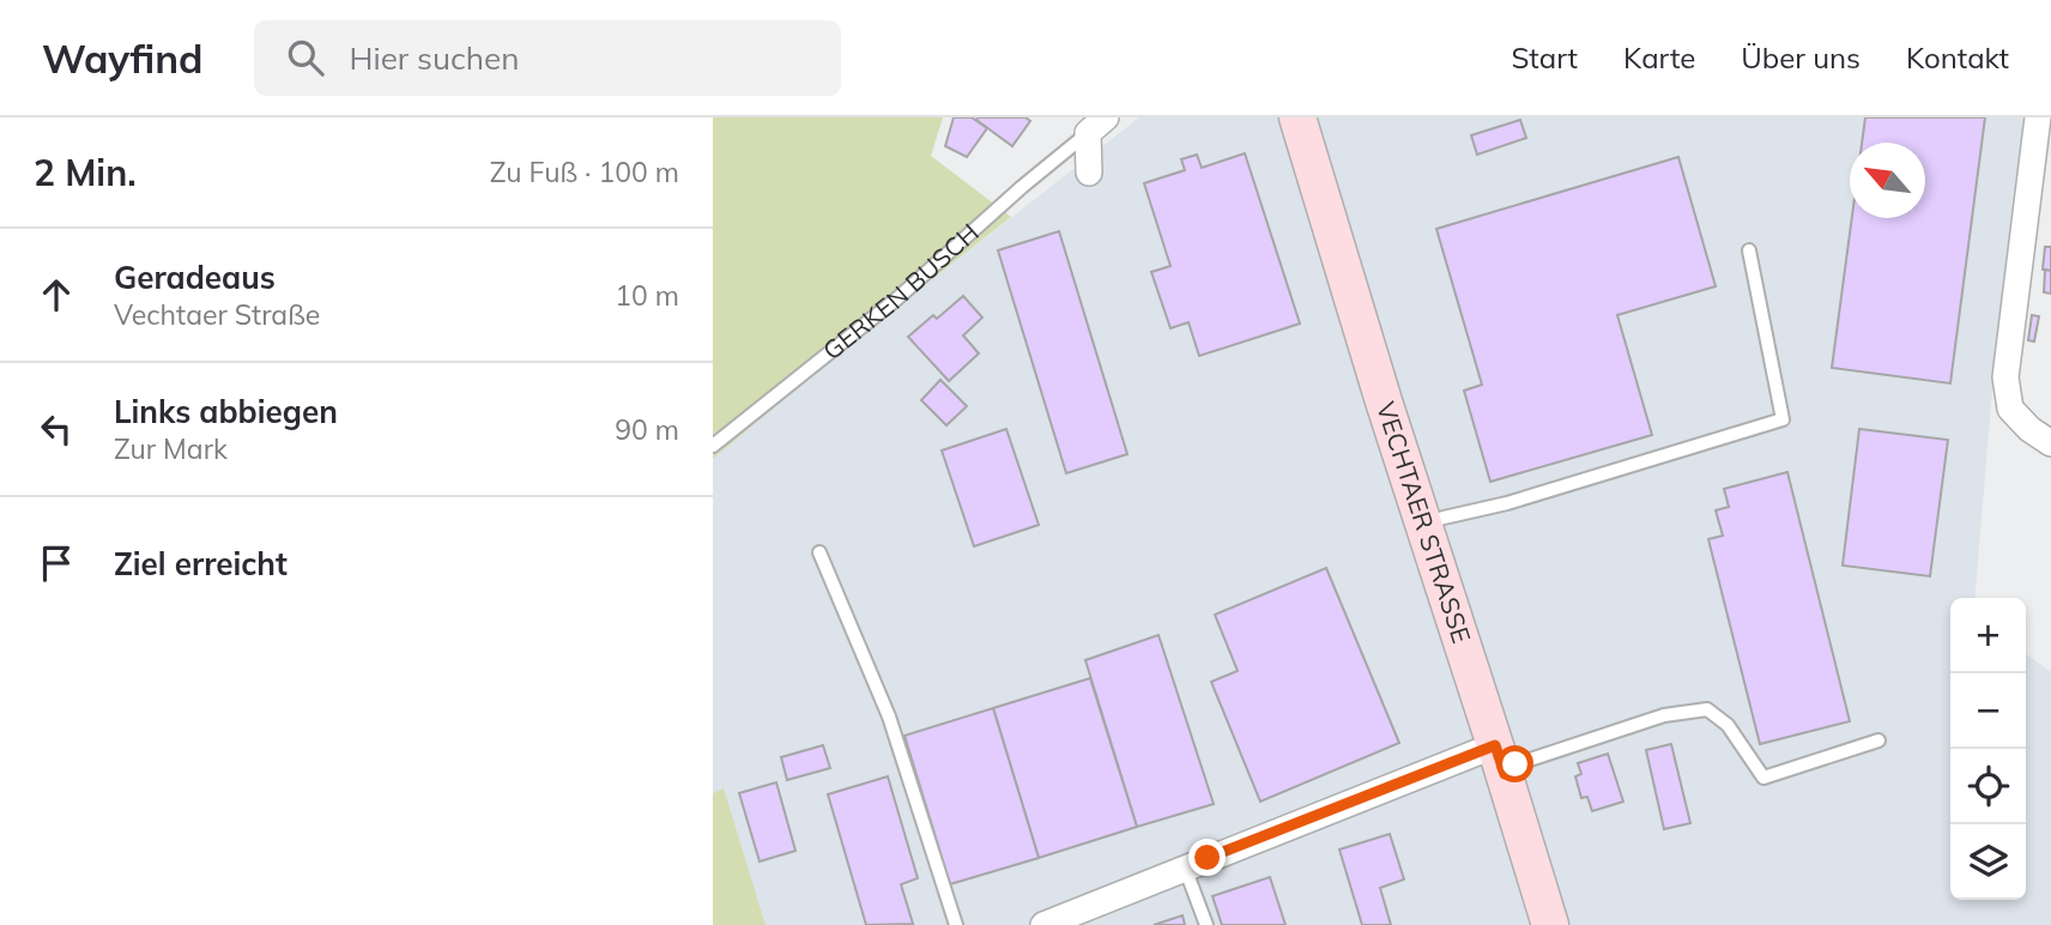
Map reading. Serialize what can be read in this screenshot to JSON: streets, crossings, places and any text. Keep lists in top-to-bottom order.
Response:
{
  "streets": {
    "main road": ["VECHTAER STRASSE"],
    "street": ["GERKEN BUSCH"]
  },
  "north": "top left",
  "page": {
    "header": "Wayfind",
    "search": "Hier suchen",
    "nav": [
      "Start",
      "Karte",
      "Über uns",
      "Kontakt"
    ],
    "heading": ["2 Min.", "Zu Fuß · 100 m"],
    "list": [
      ["Geradeaus", "Vechtaer Straße", "10 m"],
      ["Links abbiegen", "Zur Mark", "90 m"],
      "Ziel erreicht"
    ],
    "map_buttons": ["+", "−"]
  }
}
